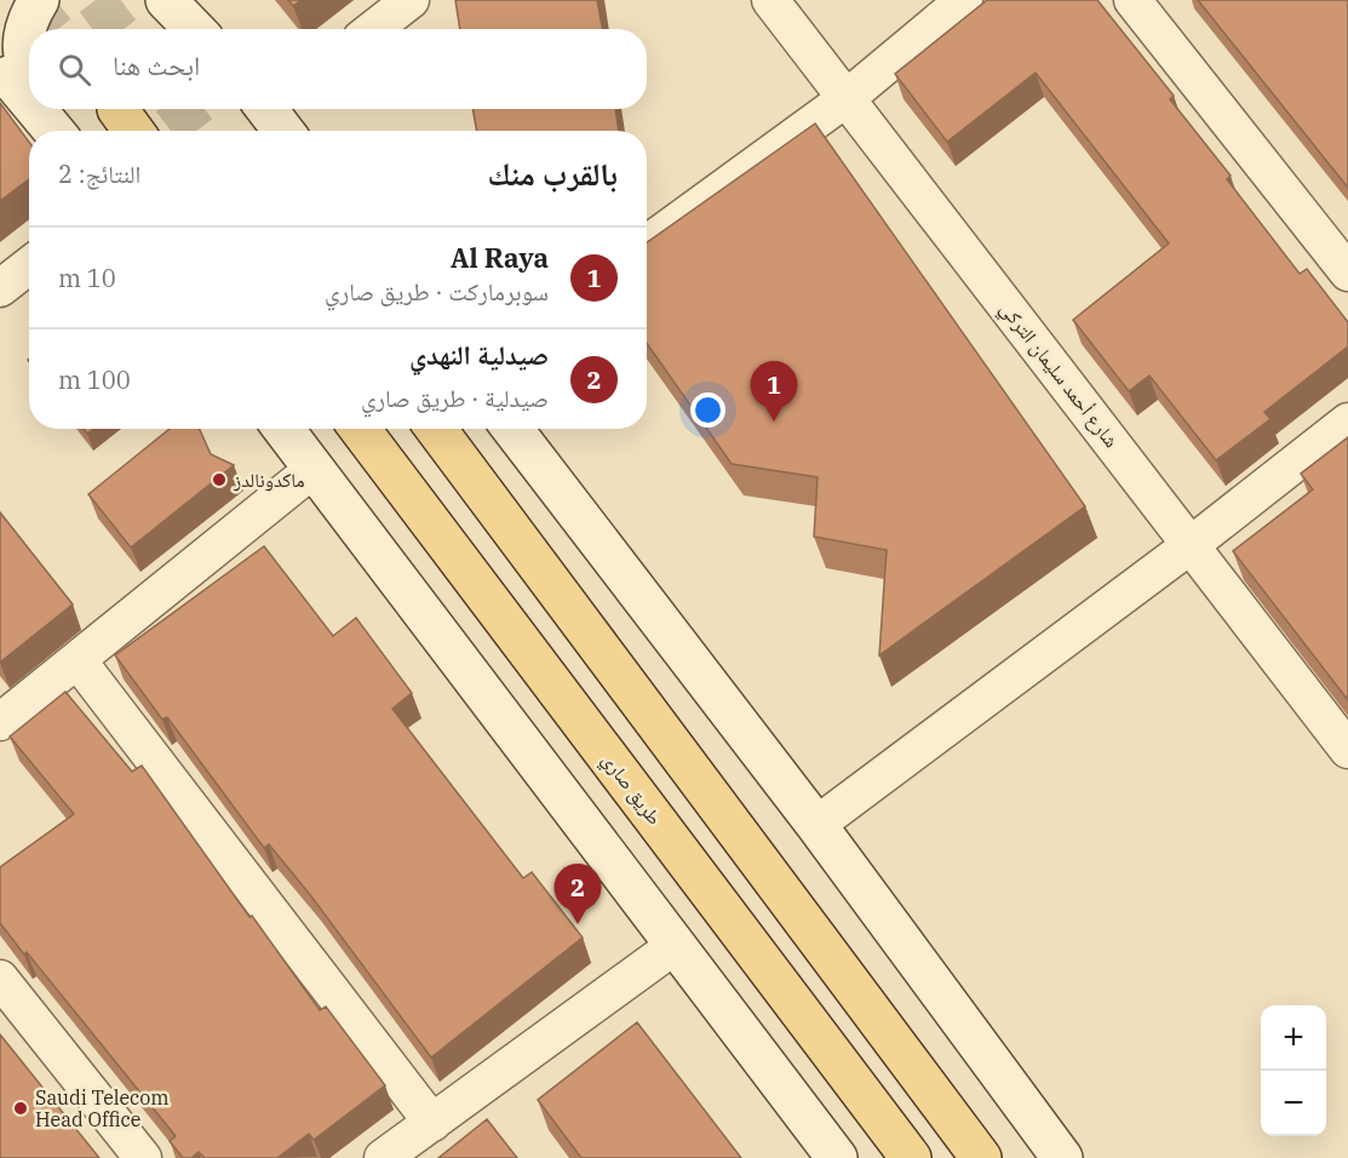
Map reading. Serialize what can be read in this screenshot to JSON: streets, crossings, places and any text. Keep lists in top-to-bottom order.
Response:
{
  "streets": {
    "main road": ["طريق صاري"],
    "street": ["شارع أحمد سليمان التركي"]
  },
  "places": ["ماكدونالدز", "Saudi Telecom Head Office"],
  "page": {
    "search": "ابحث هنا",
    "heading": ["بالقرب منك", "النتائج: 2"],
    "list": [
      {
        "mark": "1",
        "name": "Al Raya",
        "note": "سوبرماركت · طريق صاري",
        "value": "10 m"
      },
      {
        "mark": "2",
        "name": "صيدلية النهدي",
        "note": "صيدلية · طريق صاري",
        "value": "100 m"
      }
    ],
    "pins": ["1", "2"],
    "map_buttons": ["+", "−"]
  }
}
